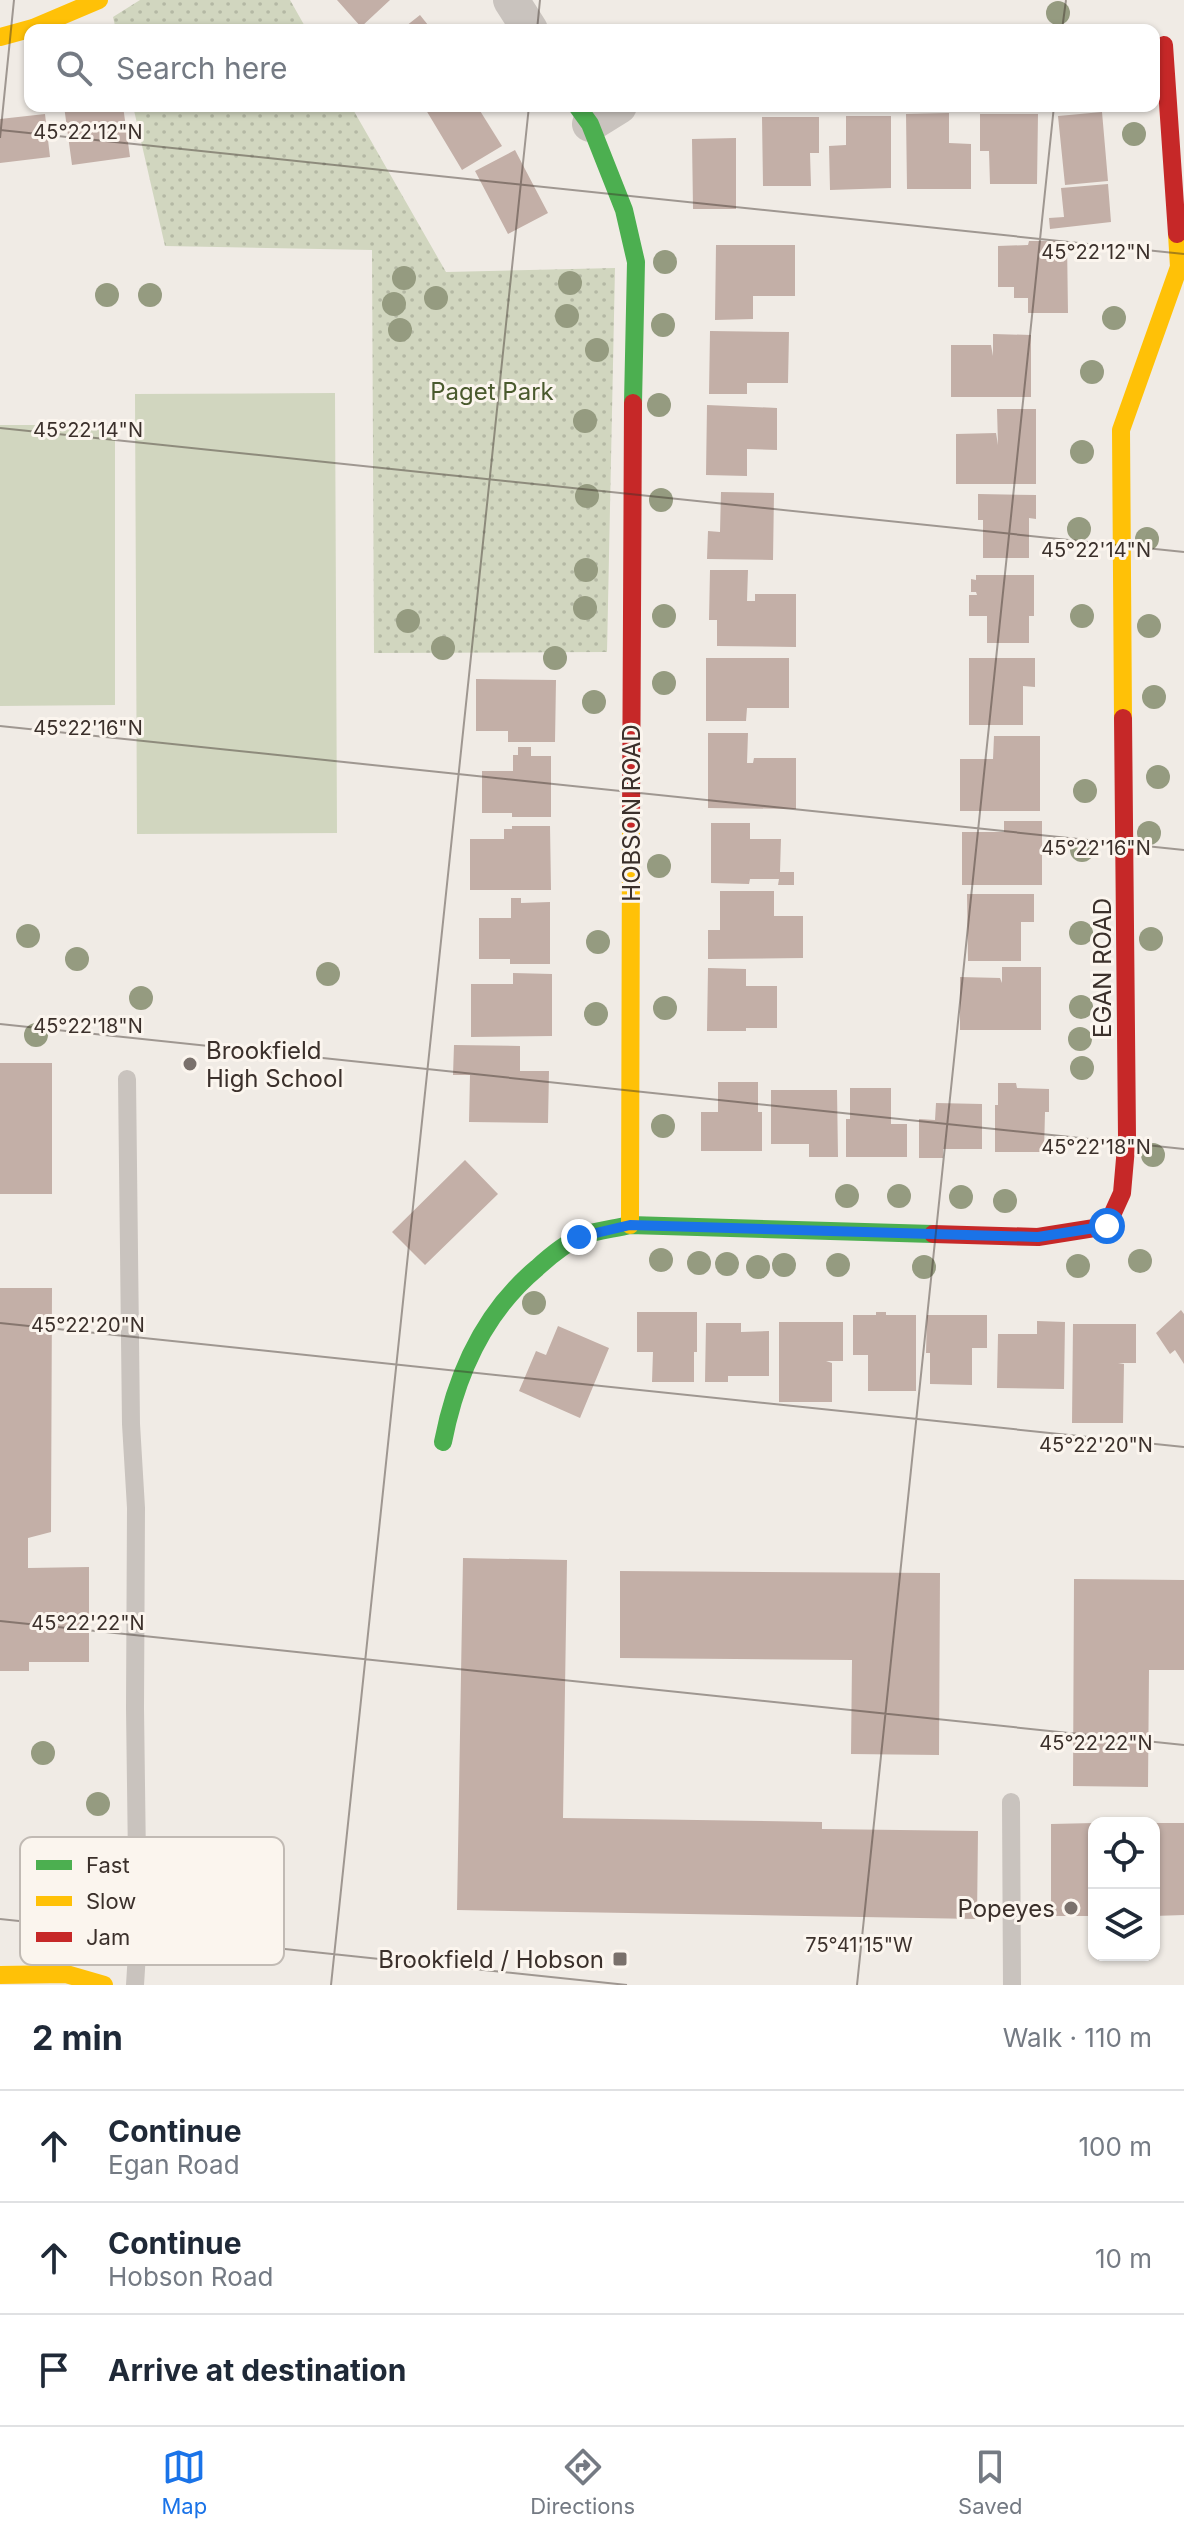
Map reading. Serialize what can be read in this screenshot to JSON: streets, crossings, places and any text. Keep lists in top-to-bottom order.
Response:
{
  "streets": {
    "street": ["HOBSON ROAD", "EGAN ROAD"]
  },
  "crossings": [
    ["HOBSON ROAD", "EGAN ROAD"]
  ],
  "parks": ["Paget Park"],
  "places": {
    "other": ["Brookfield High School", "Popeyes"],
    "transit": ["Brookfield / Hobson"]
  },
  "legend": ["Fast", "Slow", "Jam"],
  "page": {
    "search": "Search here",
    "heading": ["2 min", "Walk · 110 m"],
    "list": [
      ["Continue", "Egan Road", "100 m"],
      ["Continue", "Hobson Road", "10 m"],
      "Arrive at destination"
    ],
    "nav": ["Map", "Directions", "Saved"]
  },
  "coordinates": [
    "45°22'12\"N",
    "45°22'14\"N",
    "45°22'16\"N",
    "45°22'18\"N",
    "45°22'20\"N",
    "45°22'22\"N",
    "75°41'15\"W"
  ]
}
